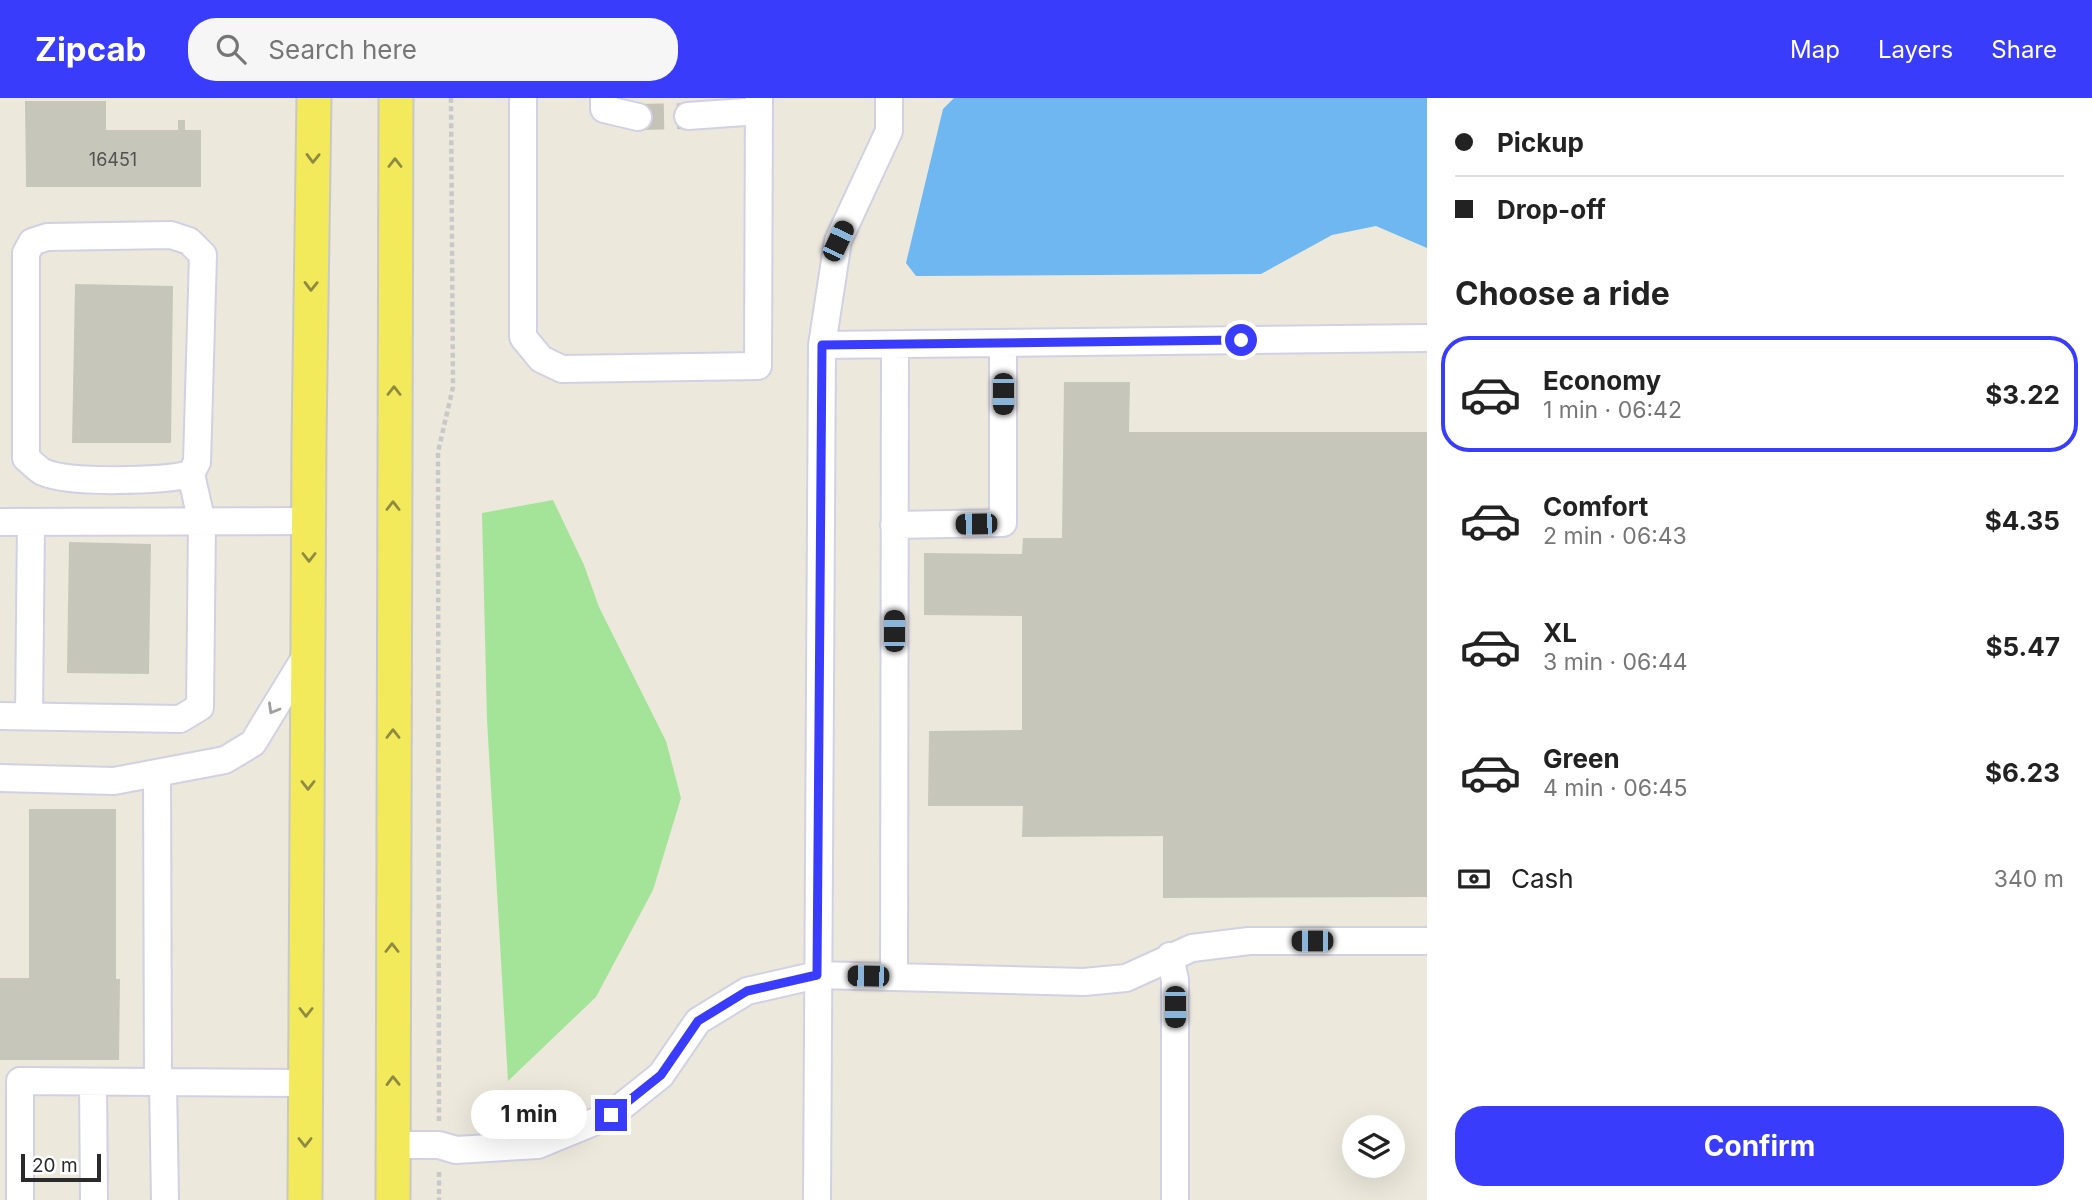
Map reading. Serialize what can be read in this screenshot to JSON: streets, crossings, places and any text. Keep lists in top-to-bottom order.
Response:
{
  "house_numbers": ["16451"],
  "scale_bar": "20 m",
  "page": {
    "header": "Zipcab",
    "search": "Search here",
    "nav": ["Map", "Layers", "Share"],
    "banner": ["Pickup", "Drop-off"],
    "heading": "Choose a ride",
    "list": [
      {
        "name": "Economy",
        "note": "1 min · 06:42",
        "value": "$3.22"
      },
      {
        "name": "Comfort",
        "note": "2 min · 06:43",
        "value": "$4.35"
      },
      {
        "name": "XL",
        "note": "3 min · 06:44",
        "value": "$5.47"
      },
      {
        "name": "Green",
        "note": "4 min · 06:45",
        "value": "$6.23"
      }
    ],
    "pay": ["Cash", "340 m"],
    "bubble": "1 min",
    "buttons": "Confirm",
    "scale": "20 m"
  }
}
